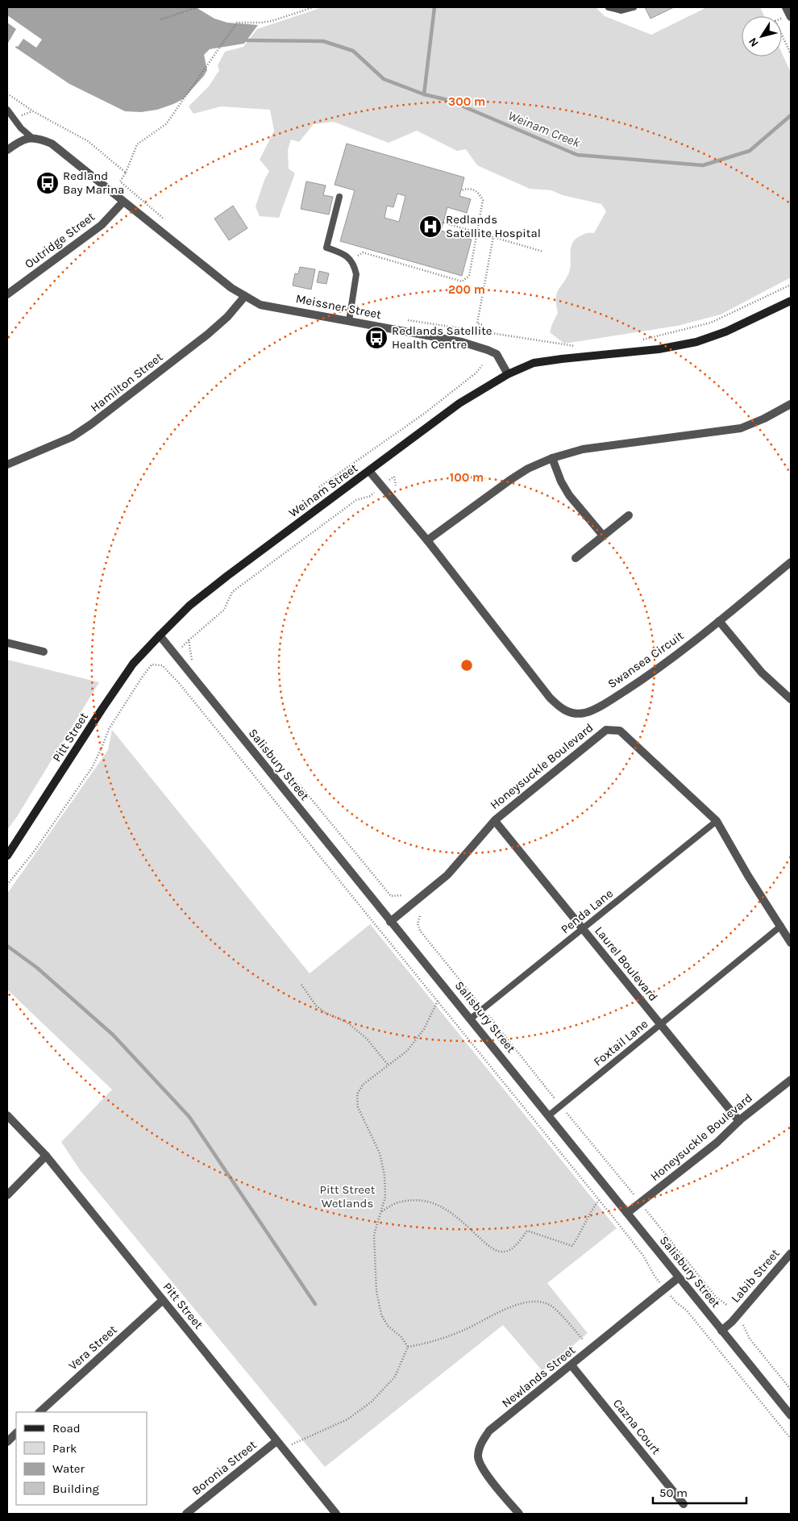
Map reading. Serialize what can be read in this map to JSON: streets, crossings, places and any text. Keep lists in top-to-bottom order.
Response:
{
  "streets": {
    "street": [
      "Outridge Street",
      "Meissner Street",
      "Hamilton Street",
      "Weinam Street",
      "Swansea Circuit",
      "Pitt Street",
      "Salisbury Street",
      "Honeysuckle Boulevard",
      "Laurel Boulevard",
      "Labib Street",
      "Vera Street",
      "Newlands Street",
      "Cazna Court",
      "Boronia Street"
    ],
    "lane": ["Penda Lane", "Foxtail Lane"]
  },
  "crossings": [
    ["Outridge Street", "Meissner Street"],
    ["Meissner Street", "Hamilton Street"],
    ["Meissner Street", "Weinam Street"],
    ["Weinam Street", "Swansea Circuit"],
    ["Weinam Street", "Pitt Street"],
    ["Weinam Street", "Salisbury Street"],
    ["Pitt Street", "Salisbury Street"],
    ["Pitt Street", "Vera Street"],
    ["Pitt Street", "Boronia Street"],
    ["Salisbury Street", "Honeysuckle Boulevard"],
    ["Salisbury Street", "Penda Lane"],
    ["Salisbury Street", "Foxtail Lane"],
    ["Salisbury Street", "Labib Street"],
    ["Salisbury Street", "Newlands Street"],
    ["Honeysuckle Boulevard", "Penda Lane"],
    ["Honeysuckle Boulevard", "Laurel Boulevard"],
    ["Honeysuckle Boulevard", "Foxtail Lane"],
    ["Penda Lane", "Laurel Boulevard"],
    ["Laurel Boulevard", "Foxtail Lane"],
    ["Newlands Street", "Cazna Court"]
  ],
  "water": ["Weinam Creek"],
  "parks": ["Pitt Street Wetlands"],
  "places": {
    "bus stop": ["Redland Bay Marina", "Redlands Satellite Health Centre"],
    "hospital": ["Redlands Satellite Hospital"]
  },
  "legend": [
    "Road",
    "Park",
    "Water",
    "Building"
  ],
  "scale_bar": "50 m",
  "north": "bottom left",
  "rings": ["300 m", "200 m", "100 m"]
}
